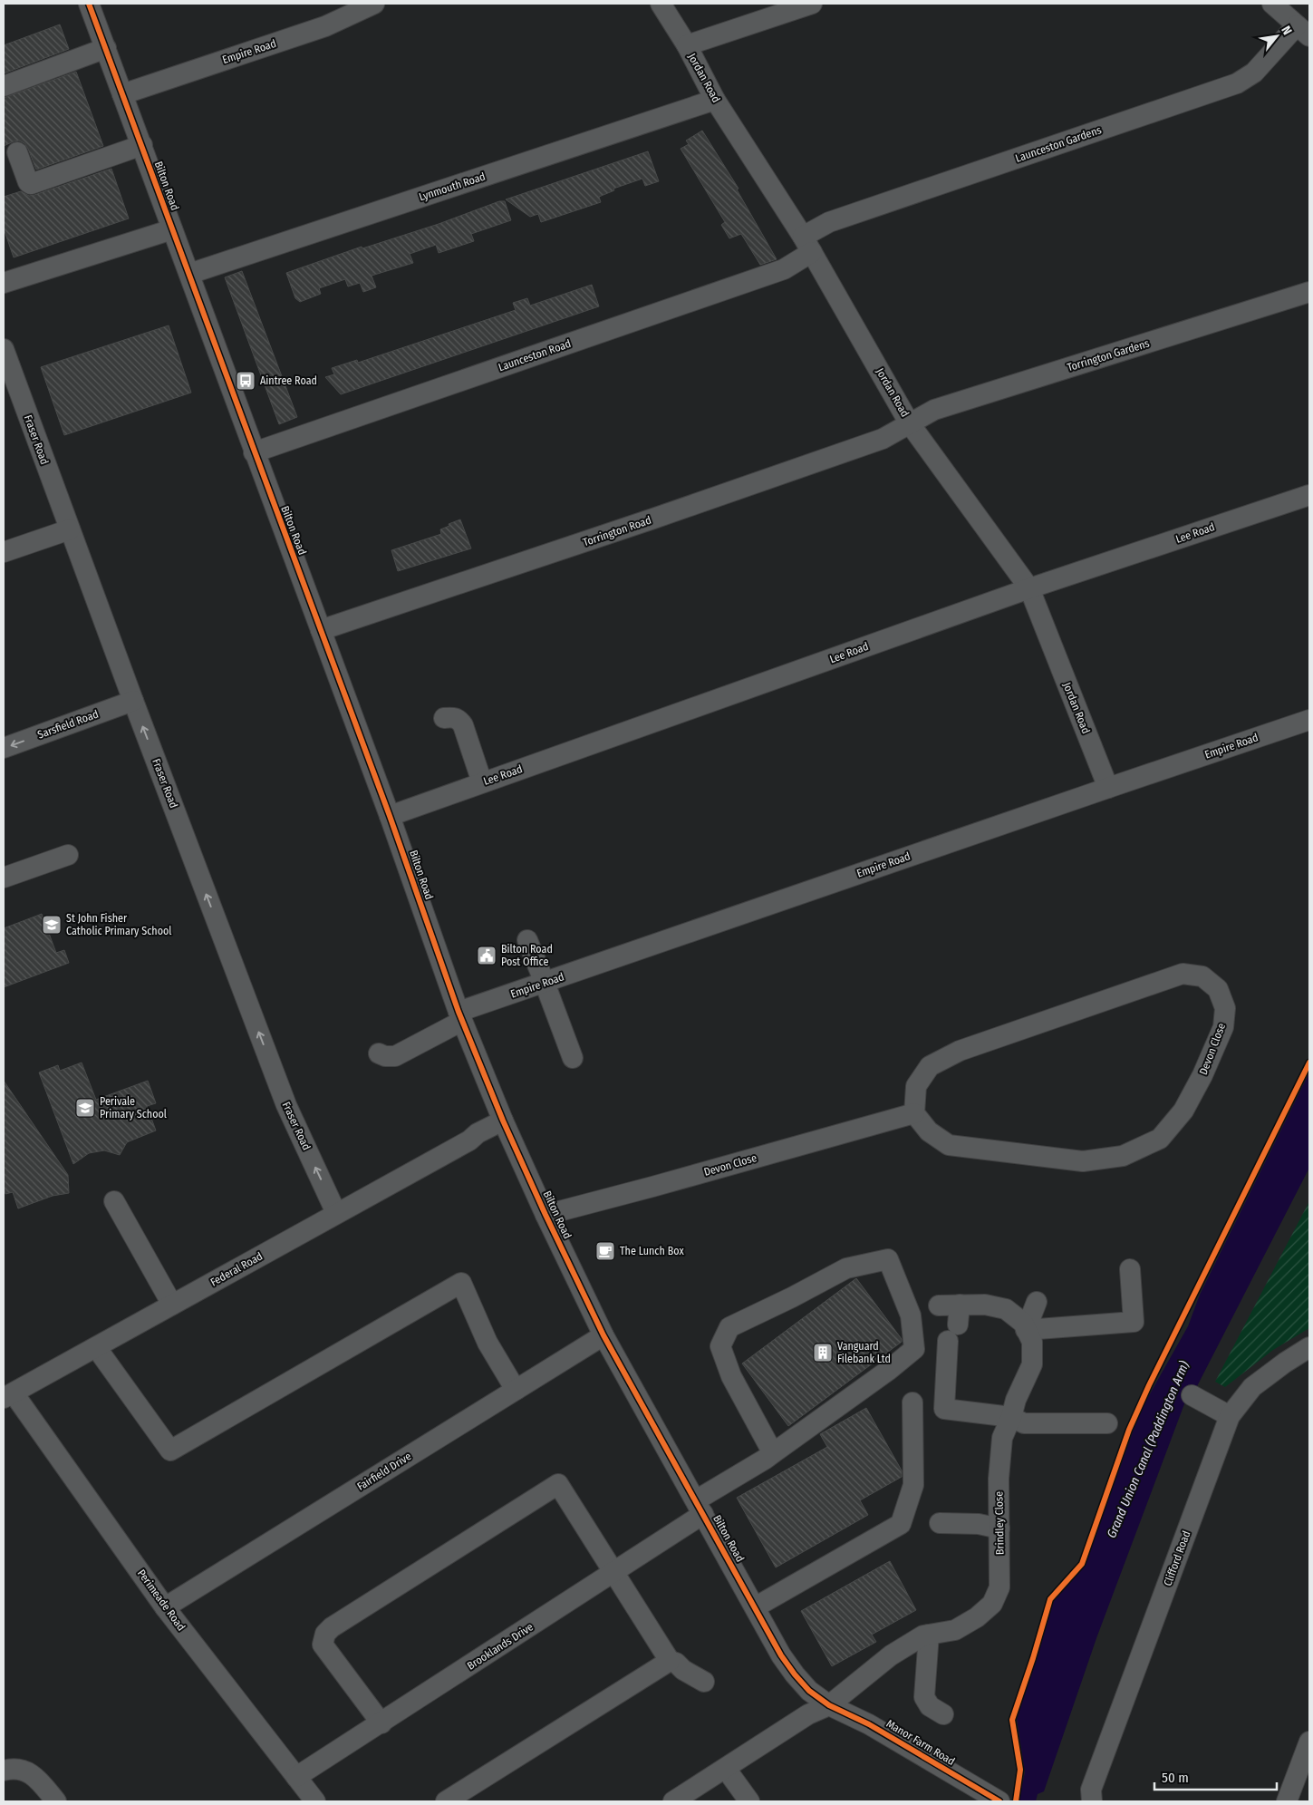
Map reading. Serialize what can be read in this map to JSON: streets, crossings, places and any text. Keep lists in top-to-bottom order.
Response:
{
  "streets": {
    "street": [
      "Empire Road",
      "Jordan Road",
      "Launceston Gardens",
      "Bilton Road",
      "Lynmouth Road",
      "Launceston Road",
      "Torrington Gardens",
      "Fraser Road",
      "Torrington Road",
      "Lee Road",
      "Sarsfield Road",
      "Devon Close",
      "Federal Road",
      "Fairfield Drive",
      "Brindley Close",
      "Clifford Road",
      "Perimeade Road",
      "Brooklands Drive",
      "Manor Farm Road"
    ]
  },
  "crossings": [
    ["Empire Road", "Jordan Road"],
    ["Empire Road", "Bilton Road"],
    ["Jordan Road", "Launceston Gardens"],
    ["Jordan Road", "Lynmouth Road"],
    ["Jordan Road", "Launceston Road"],
    ["Jordan Road", "Torrington Gardens"],
    ["Jordan Road", "Torrington Road"],
    ["Jordan Road", "Lee Road"],
    ["Launceston Gardens", "Launceston Road"],
    ["Bilton Road", "Lynmouth Road"],
    ["Bilton Road", "Launceston Road"],
    ["Bilton Road", "Torrington Road"],
    ["Bilton Road", "Lee Road"],
    ["Bilton Road", "Devon Close"],
    ["Bilton Road", "Federal Road"],
    ["Bilton Road", "Fairfield Drive"],
    ["Bilton Road", "Brindley Close"],
    ["Bilton Road", "Brooklands Drive"],
    ["Bilton Road", "Manor Farm Road"],
    ["Torrington Gardens", "Torrington Road"],
    ["Fraser Road", "Sarsfield Road"],
    ["Fraser Road", "Federal Road"],
    ["Federal Road", "Perimeade Road"],
    ["Fairfield Drive", "Perimeade Road"],
    ["Brindley Close", "Manor Farm Road"],
    ["Perimeade Road", "Brooklands Drive"]
  ],
  "one_way": ["Fraser Road"],
  "water": ["Grand Union Canal (Paddington Arm)"],
  "places": {
    "bus stop": ["Aintree Road"],
    "school or university": ["St John Fisher Catholic Primary School", "Perivale Primary School"],
    "public building": ["Bilton Road Post Office"],
    "cafe": ["The Lunch Box"],
    "building": ["Vanguard Filebank Ltd"]
  },
  "scale_bar": "50 m",
  "north": "top right"
}
